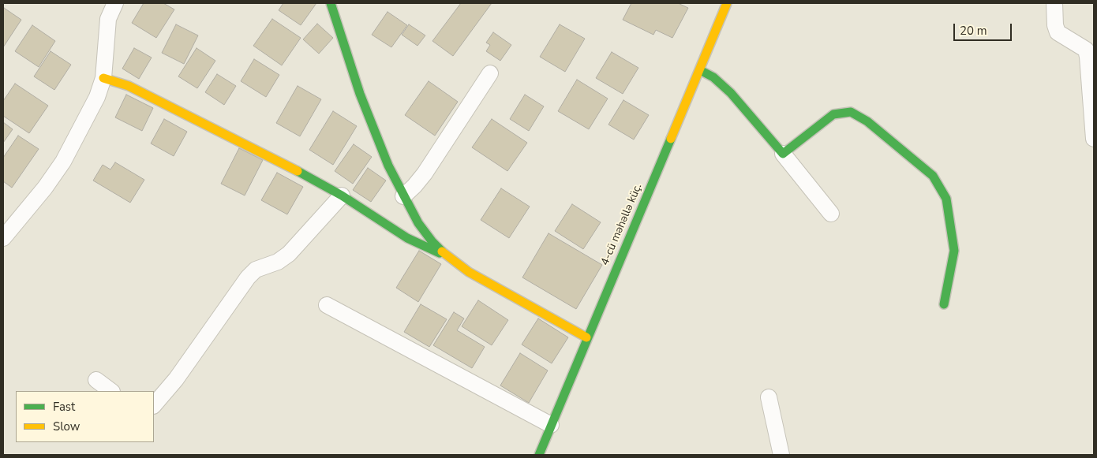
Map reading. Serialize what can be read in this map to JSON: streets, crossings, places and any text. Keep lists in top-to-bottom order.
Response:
{
  "streets": {
    "street": ["4-cü məhəllə küç."]
  },
  "legend": ["Fast", "Slow"],
  "scale_bar": "20 m"
}
